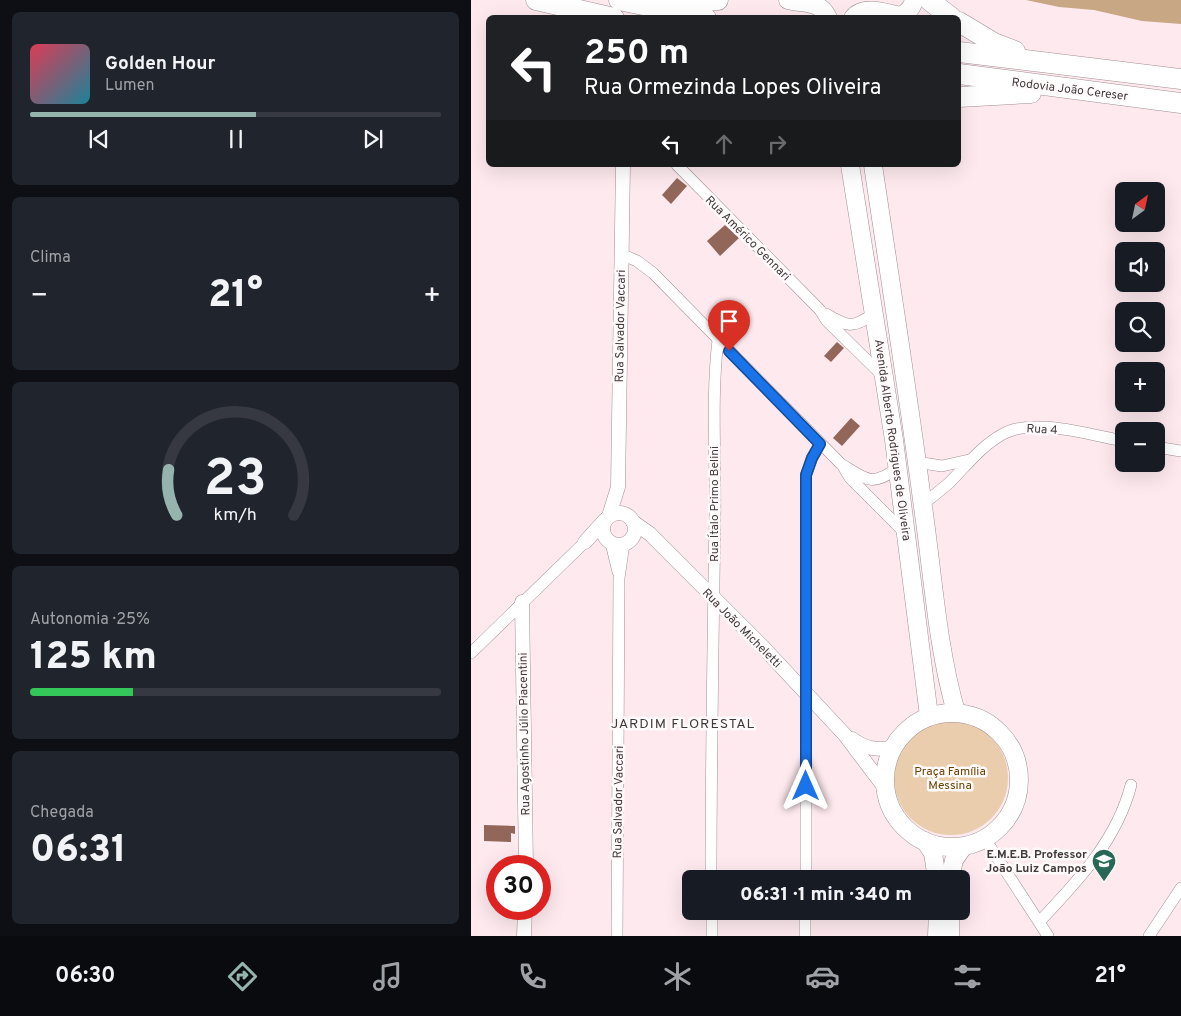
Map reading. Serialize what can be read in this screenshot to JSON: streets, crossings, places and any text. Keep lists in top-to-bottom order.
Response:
{
  "streets": {
    "highway": ["Rodovia João Cereser"],
    "main road": ["Avenida Alberto Rodrigues de Oliveira"],
    "street": [
      "Rua Américo Gennari",
      "Rua Salvador Vaccari",
      "Rua 4",
      "Rua Ítalo Primo Belini",
      "Rua João Micheletti",
      "Rua Agostinho Júlio Piacentini"
    ]
  },
  "crossings": [
    ["Rua Américo Gennari", "Avenida Alberto Rodrigues de Oliveira"],
    ["Rua Salvador Vaccari", "Rua João Micheletti"],
    ["Rua 4", "Avenida Alberto Rodrigues de Oliveira"],
    ["Avenida Alberto Rodrigues de Oliveira", "Rua João Micheletti"],
    ["Rua Ítalo Primo Belini", "Rua João Micheletti"]
  ],
  "districts": ["JARDIM FLORESTAL"],
  "parks": ["Praça Família Messina"],
  "places": {
    "school or university": ["E.M.E.B. Professor João Luiz Campos"]
  },
  "north": "top right",
  "page": {
    "turn": ["250 m", "Rua Ormezinda Lopes Oliveira"],
    "song": ["Golden Hour", "Lumen"],
    "map_buttons": ["+", "−"],
    "tile": [
      "Clima",
      ["Autonomia · 25%", "125 km"],
      ["Chegada", "06:31"]
    ],
    "heat": ["−", "21°", "+"],
    "limit": "30",
    "trip": "06:31 · 1 min · 340 m",
    "tabs": ["06:30", "21°"],
    "gauge": ["23", "km/h"]
  }
}
